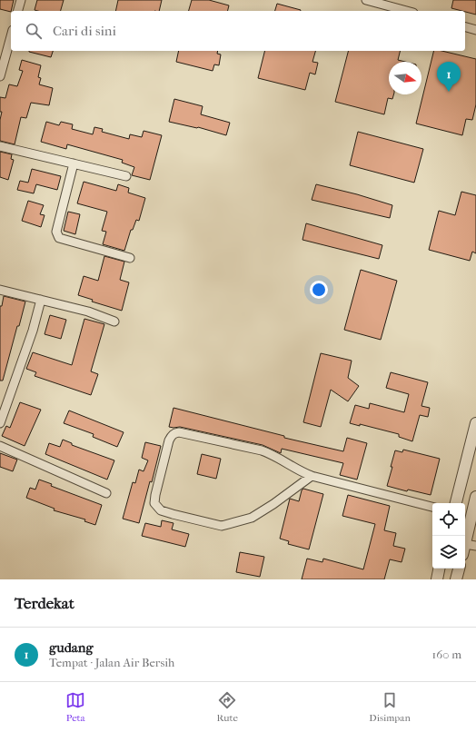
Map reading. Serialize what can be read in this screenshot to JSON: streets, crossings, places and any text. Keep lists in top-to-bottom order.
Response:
{
  "north": "right",
  "page": {
    "search": "Cari di sini",
    "pins": "1",
    "heading": "Terdekat",
    "list": [
      {
        "mark": "1",
        "name": "gudang",
        "note": "Tempat · Jalan Air Bersih",
        "value": "160 m"
      }
    ],
    "nav": ["Peta", "Rute", "Disimpan"]
  }
}
